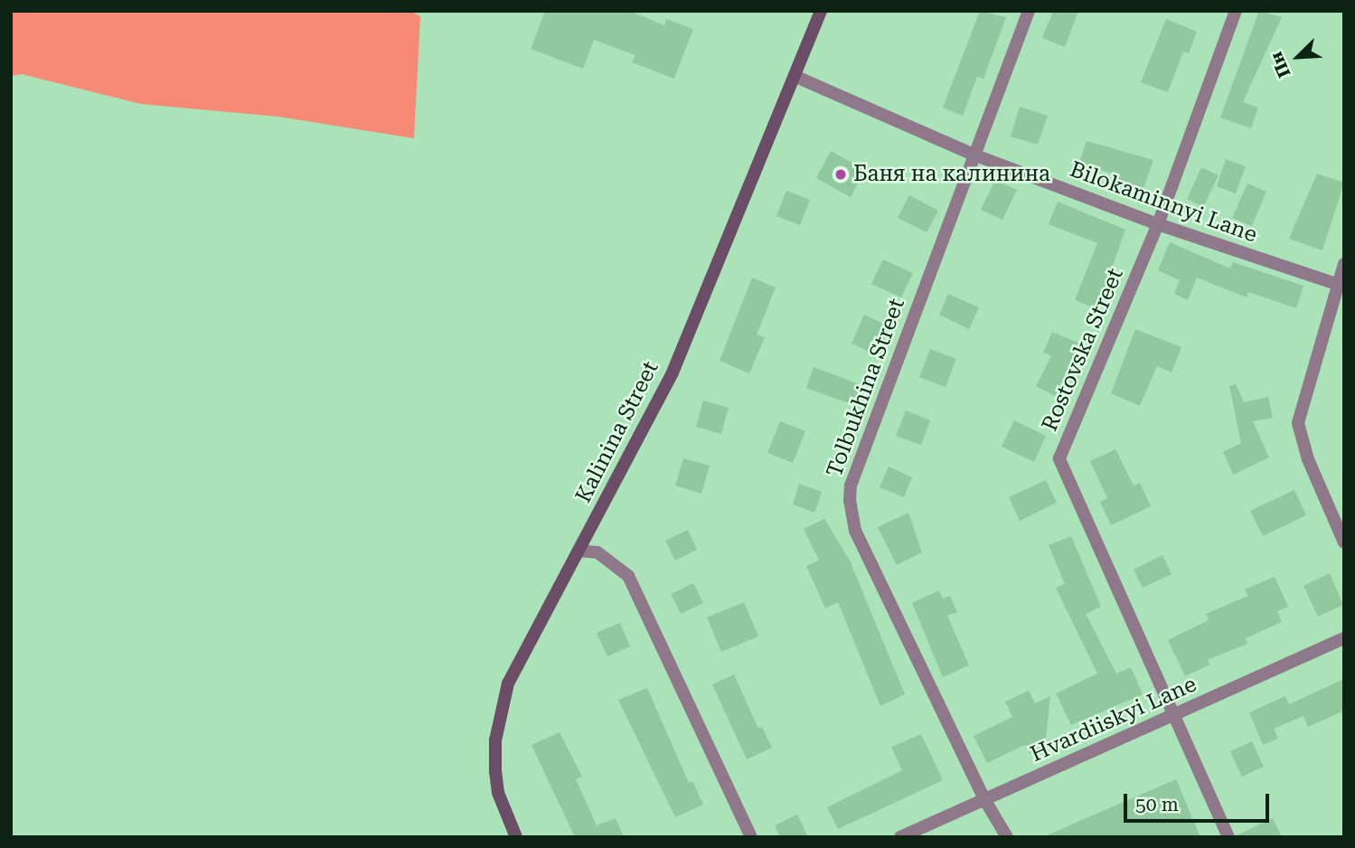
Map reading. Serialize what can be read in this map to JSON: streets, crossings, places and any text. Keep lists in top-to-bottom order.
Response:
{
  "streets": {
    "street": [
      "Bilokaminnyi Lane",
      "Rostovska Street",
      "Tolbukhina Street",
      "Kalinina Street",
      "Hvardiiskyi Lane"
    ]
  },
  "crossings": [
    ["Bilokaminnyi Lane", "Rostovska Street"],
    ["Bilokaminnyi Lane", "Tolbukhina Street"],
    ["Bilokaminnyi Lane", "Kalinina Street"],
    ["Rostovska Street", "Hvardiiskyi Lane"],
    ["Tolbukhina Street", "Hvardiiskyi Lane"]
  ],
  "places": ["Баня на калинина"],
  "scale_bar": "50 m",
  "north": "bottom left"
}
